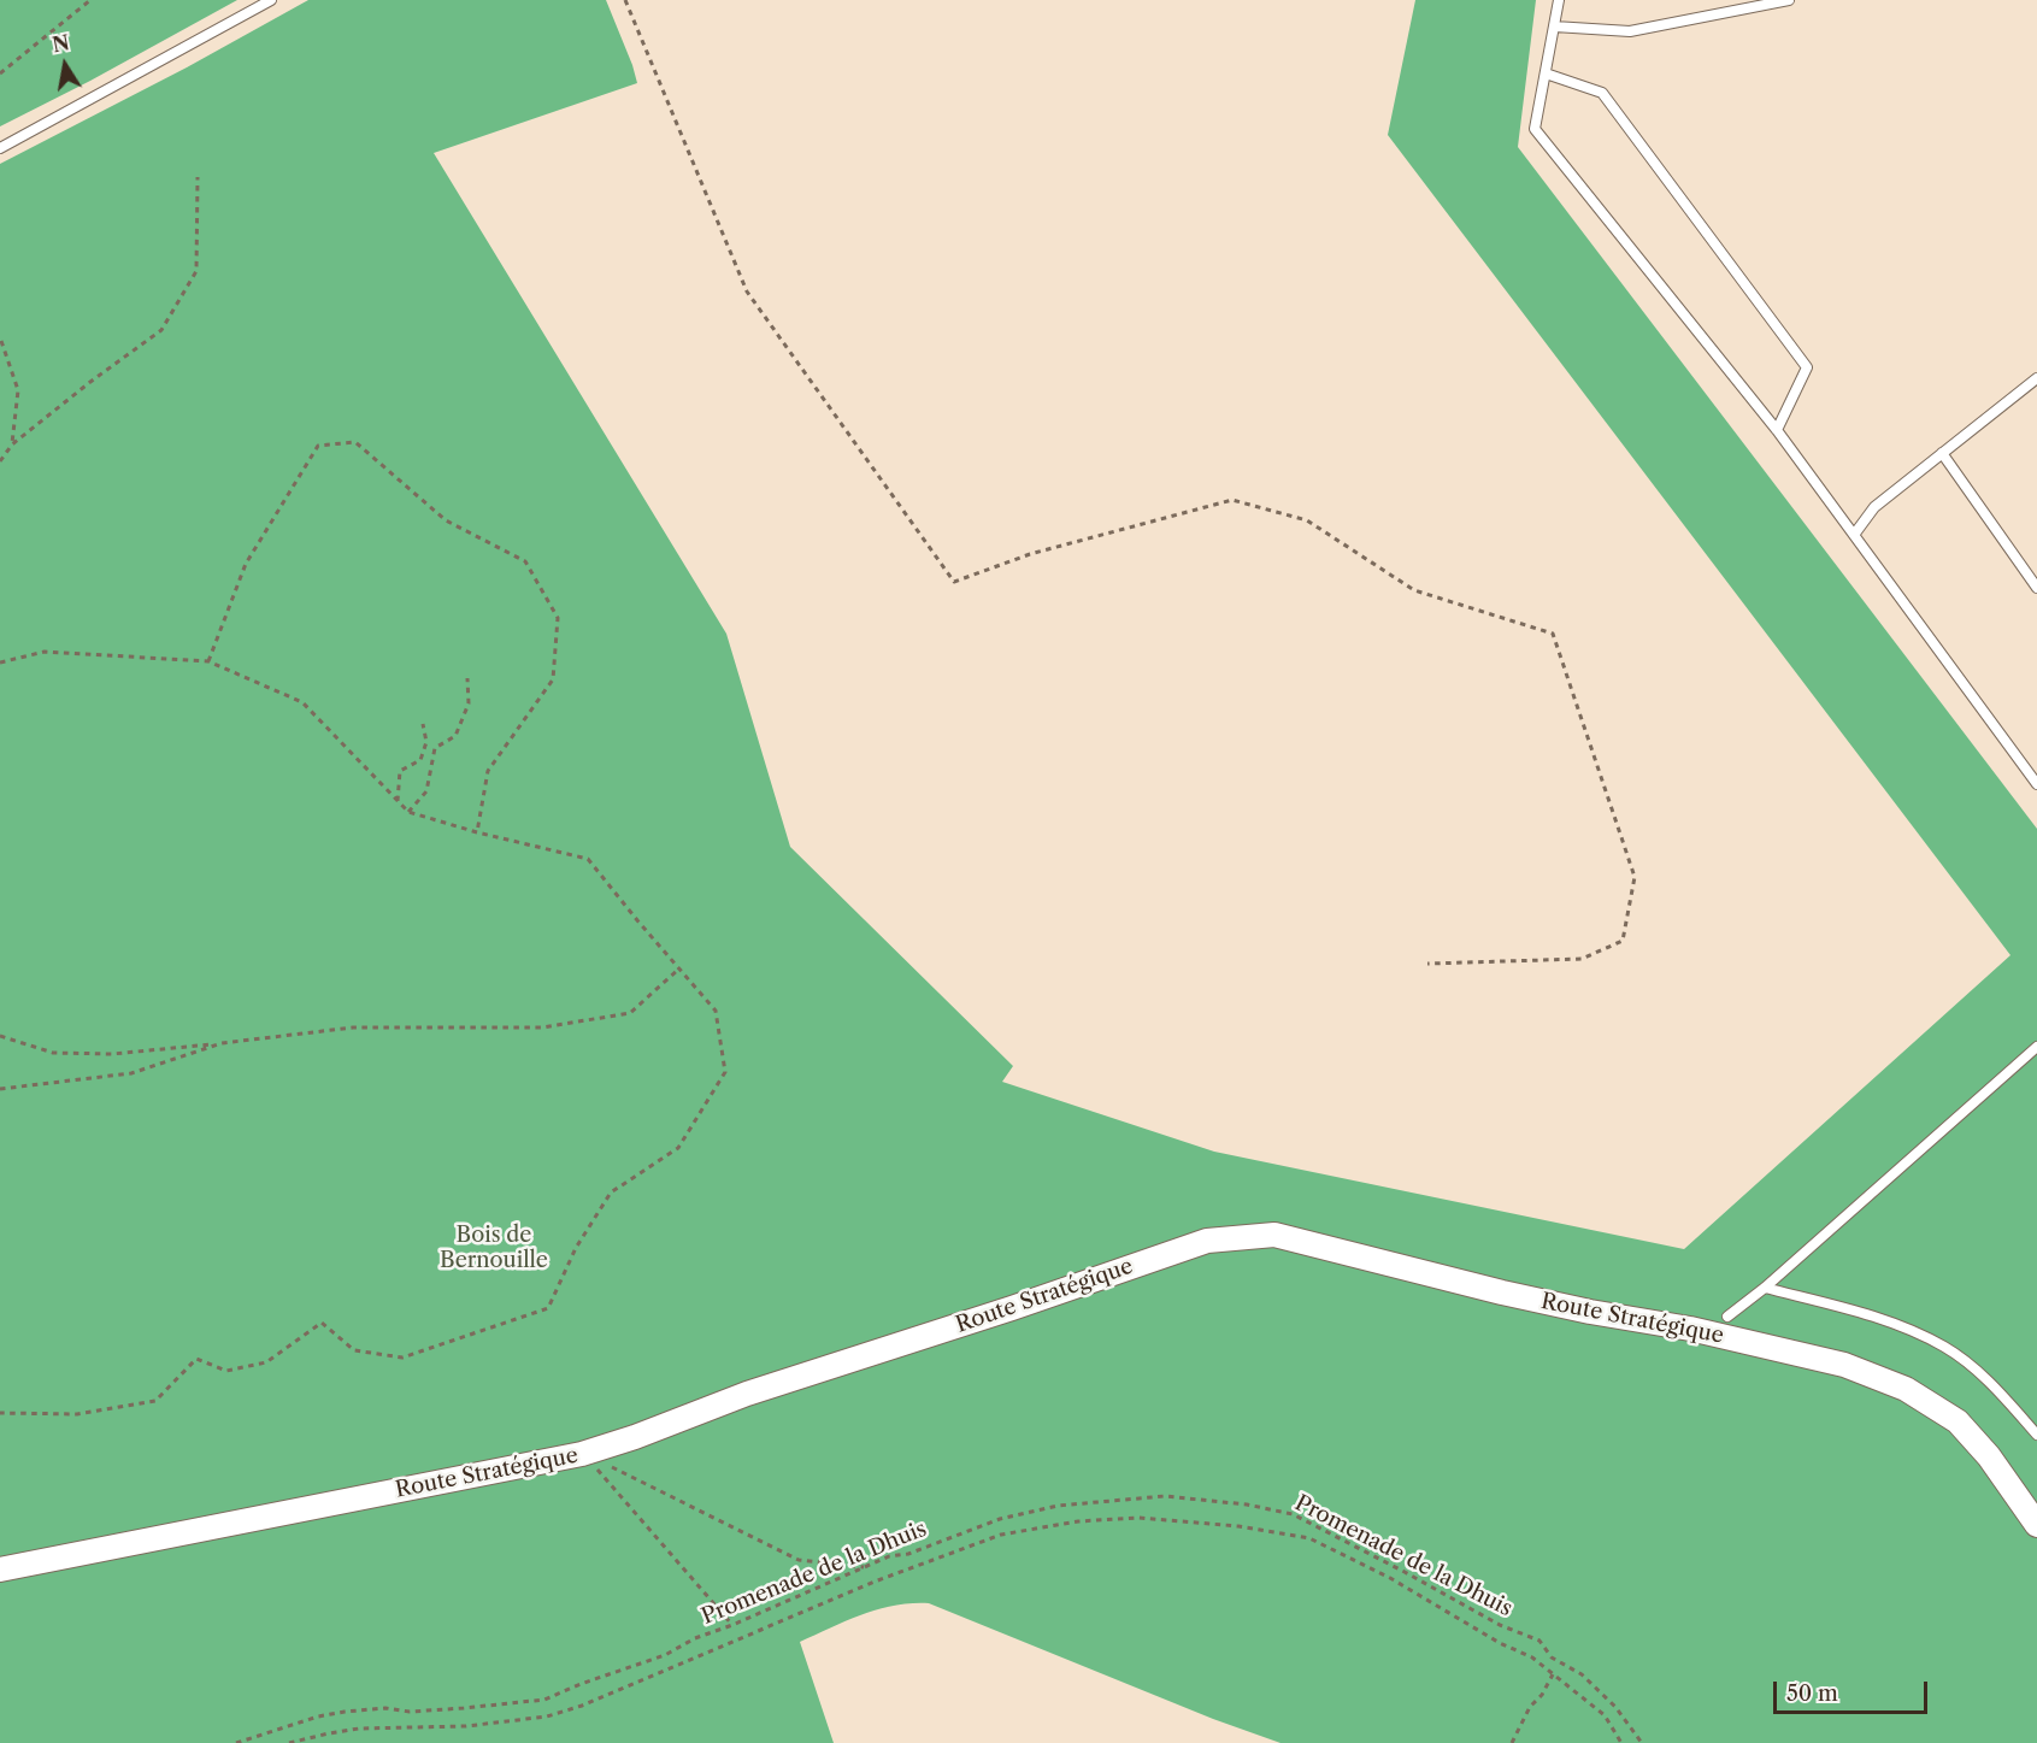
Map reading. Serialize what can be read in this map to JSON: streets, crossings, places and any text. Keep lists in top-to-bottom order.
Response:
{
  "streets": {
    "street": ["Route Stratégique"],
    "path": ["Promenade de la Dhuis"]
  },
  "parks": ["Bois de Bernouille"],
  "scale_bar": "50 m",
  "north": "top"
}
